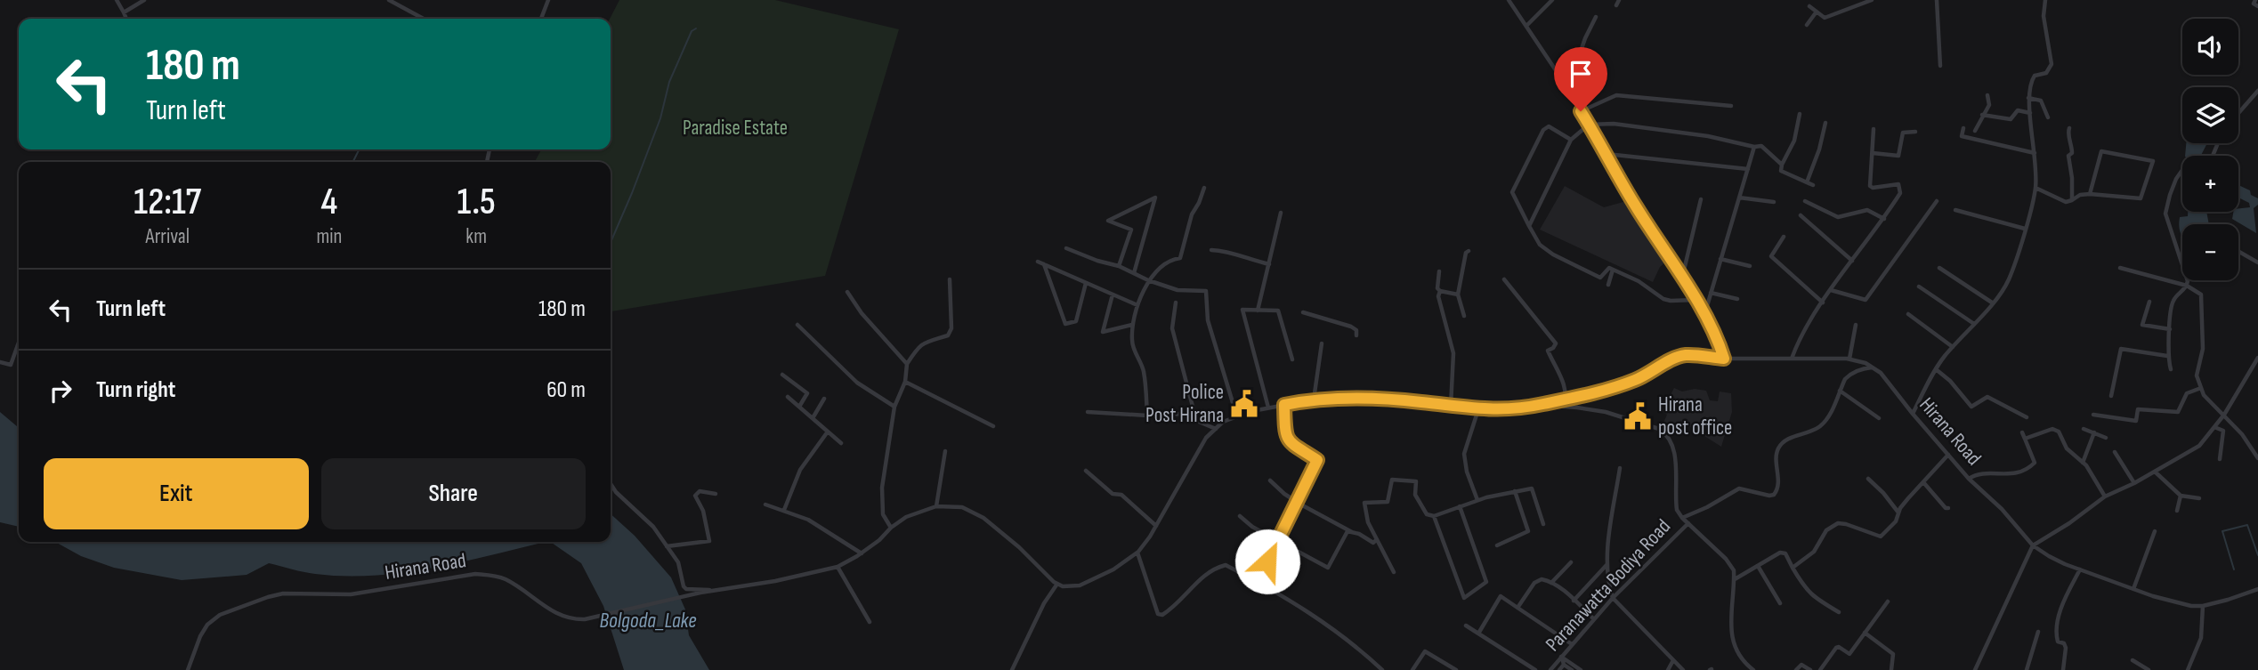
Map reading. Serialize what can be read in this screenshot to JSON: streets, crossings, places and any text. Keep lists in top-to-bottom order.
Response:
{
  "streets": {
    "street": ["Hirana Road", "Paranawatta Bodiya Road"]
  },
  "water": ["Bolgoda_Lake"],
  "parks": ["Paradise Estate"],
  "places": {
    "public building": ["Police Post Hirana", "Hirana post office"]
  },
  "page": {
    "map_buttons": ["+", "−"],
    "turn": ["180 m", "Turn left"],
    "eta": [
      "12:17",
      "Arrival",
      "4",
      "min",
      "1.5",
      "km"
    ],
    "list": [
      {
        "name": "Turn left",
        "value": "180 m"
      },
      {
        "name": "Turn right",
        "value": "60 m"
      }
    ],
    "buttons": ["Exit", "Share"]
  }
}
